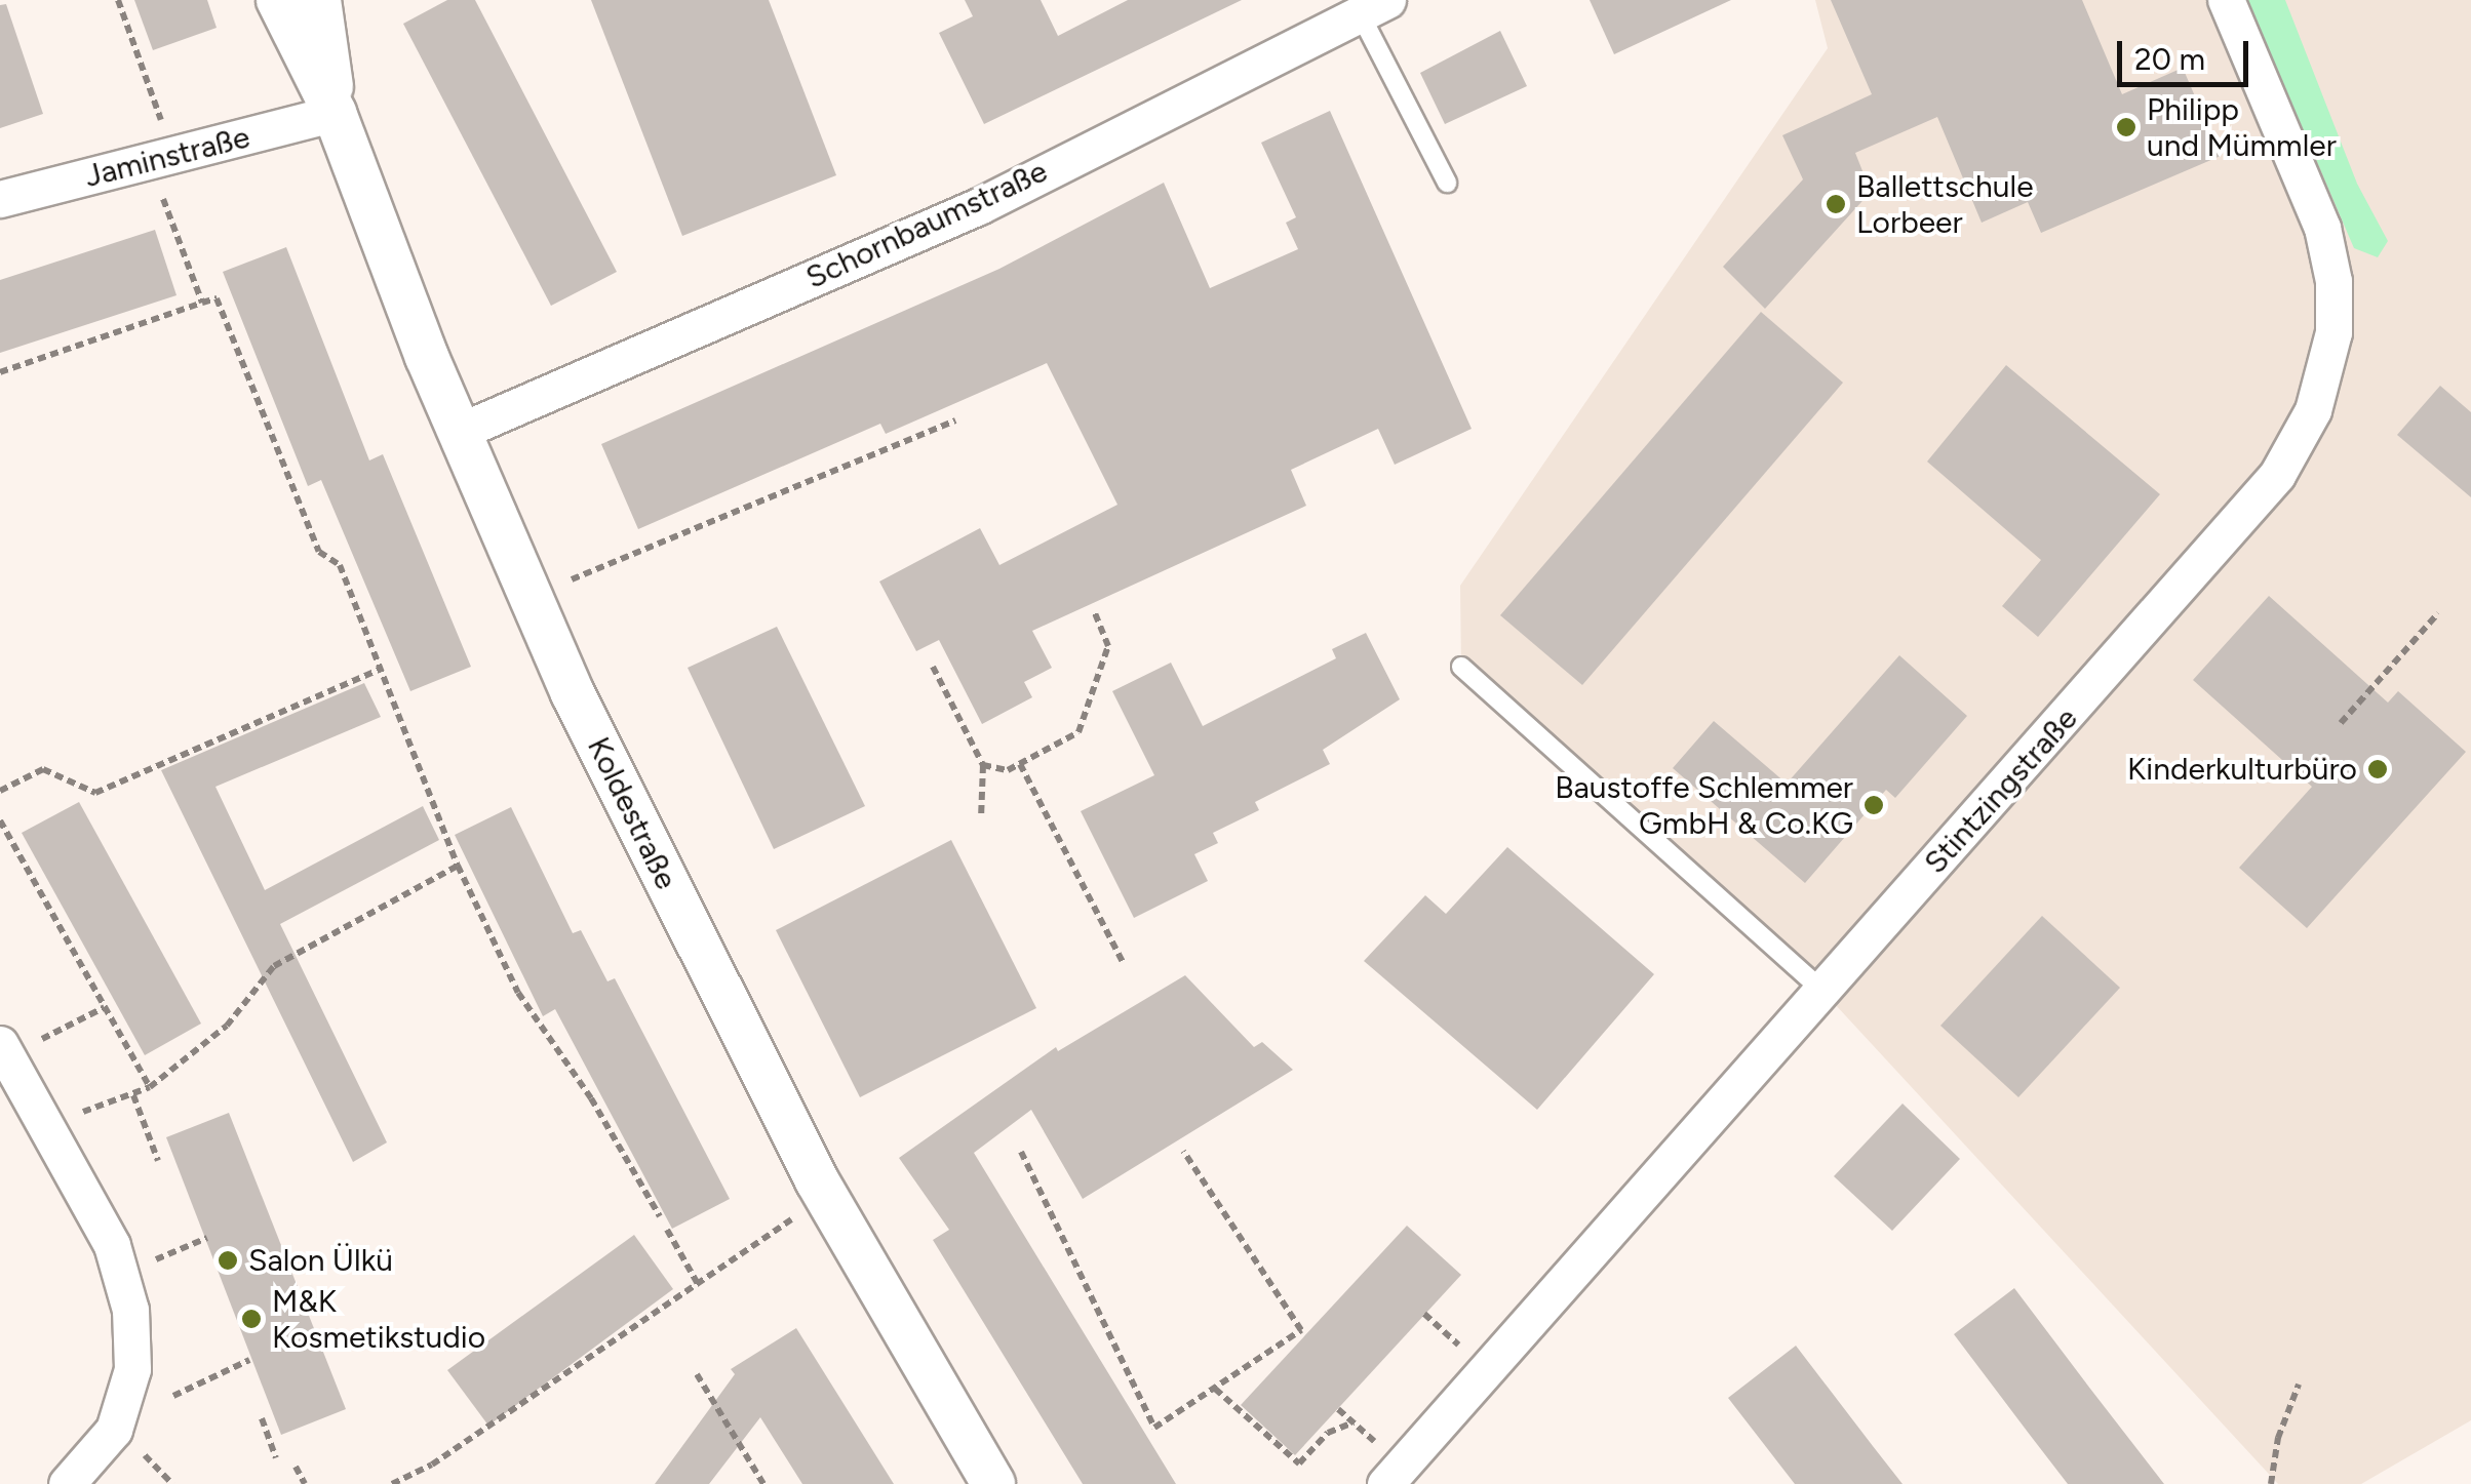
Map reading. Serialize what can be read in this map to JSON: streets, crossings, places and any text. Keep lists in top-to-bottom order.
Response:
{
  "streets": {
    "street": [
      "Jaminstraße",
      "Schornbaumstraße",
      "Stintzingstraße",
      "Koldestraße"
    ]
  },
  "crossings": [
    ["Jaminstraße", "Koldestraße"],
    ["Schornbaumstraße", "Koldestraße"]
  ],
  "places": [
    "Philipp und Mümmler",
    "Ballettschule Lorbeer",
    "Kinderkulturbüro",
    "Baustoffe Schlemmer GmbH & Co.KG",
    "Salon Ülkü",
    "M&K Kosmetikstudio"
  ],
  "scale_bar": "20 m"
}
